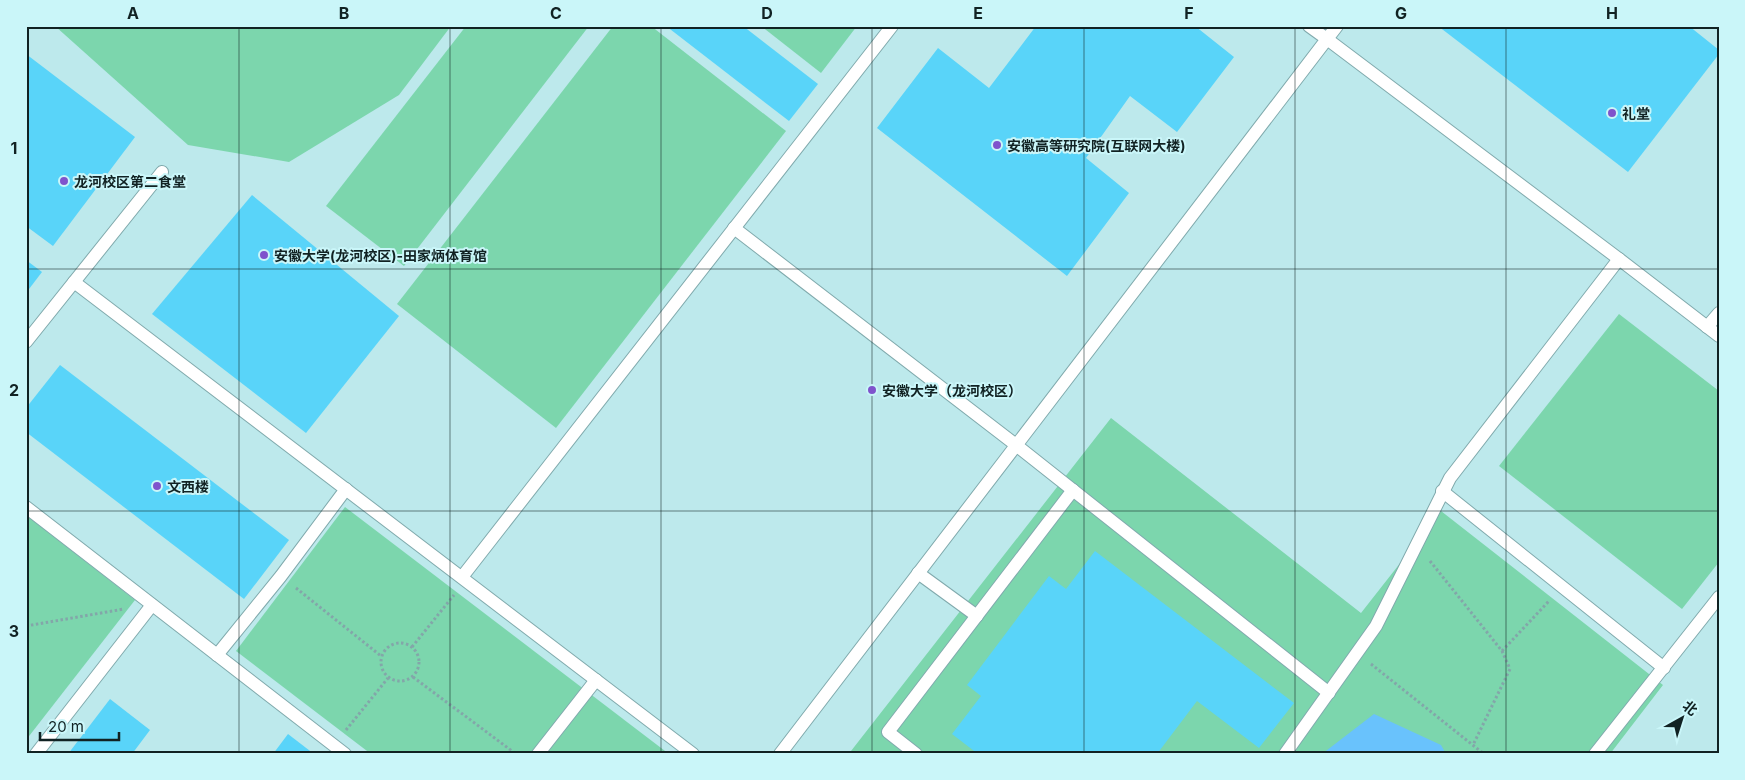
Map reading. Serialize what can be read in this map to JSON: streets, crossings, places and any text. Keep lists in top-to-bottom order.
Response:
{
  "places": [
    "礼堂",
    "安徽高等研究院(互联网大楼)",
    "龙河校区第二食堂",
    "安徽大学(龙河校区)-田家炳体育馆",
    "安徽大学（龙河校区）",
    "文西楼"
  ],
  "scale_bar": "20 m",
  "north": "top right",
  "grid": {
    "columns": [
      "A",
      "B",
      "C",
      "D",
      "E",
      "F",
      "G",
      "H"
    ],
    "rows": ["1", "2", "3"]
  }
}
